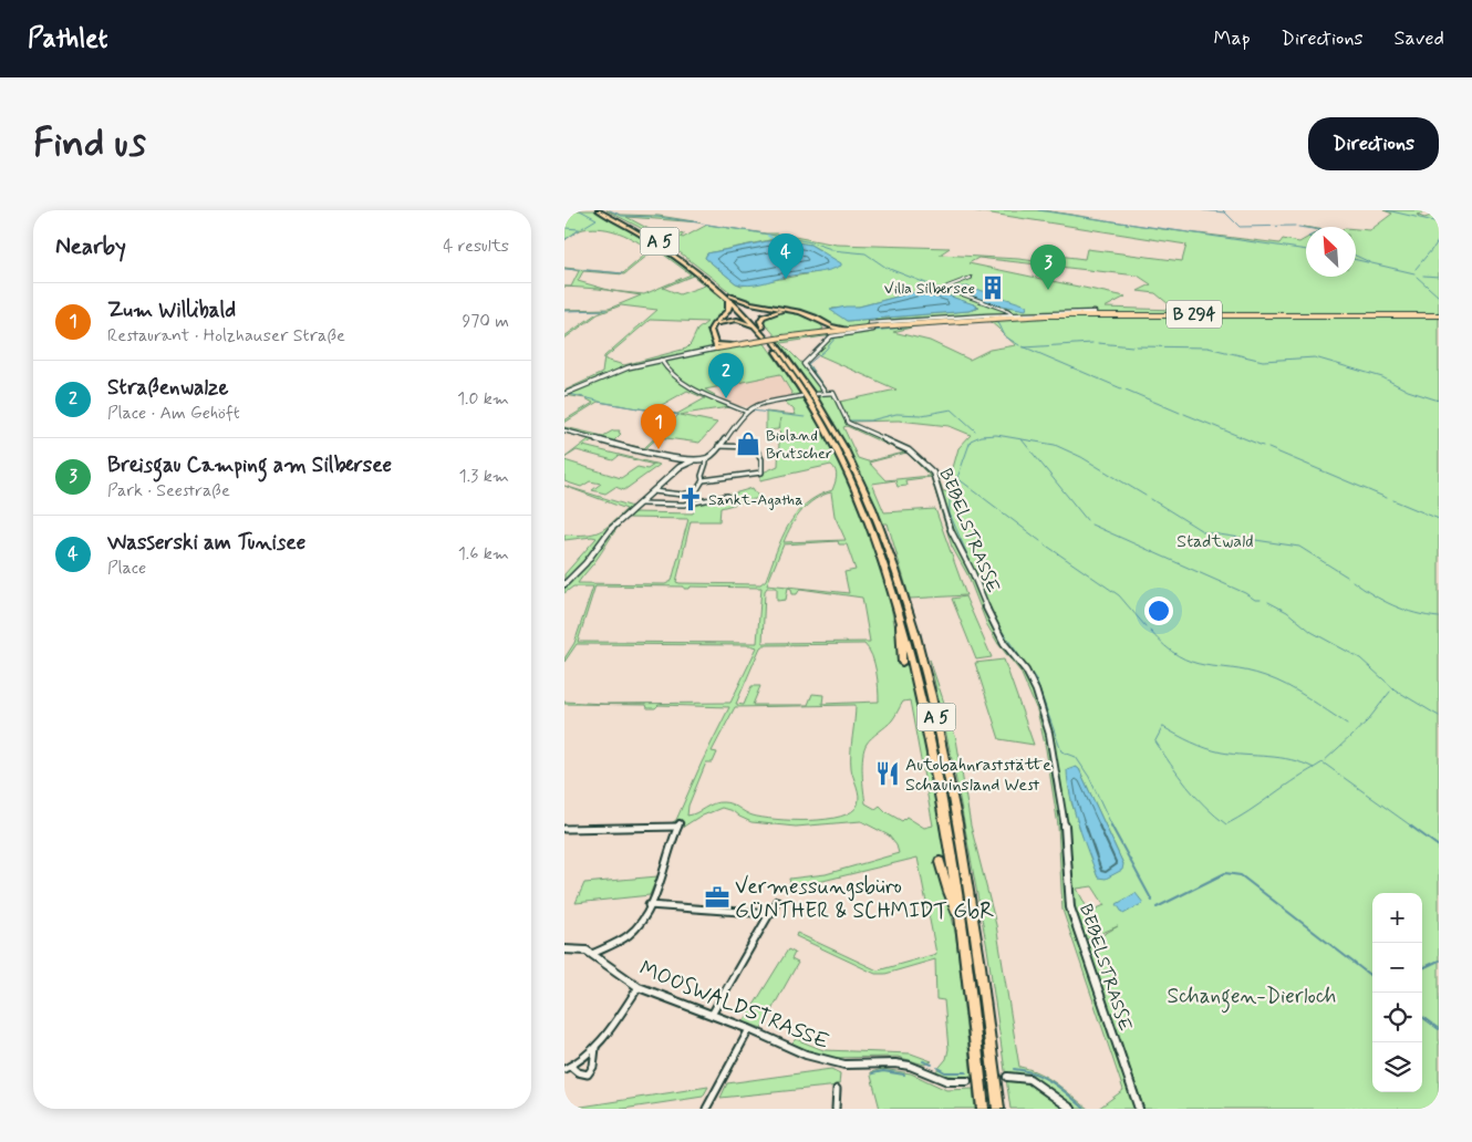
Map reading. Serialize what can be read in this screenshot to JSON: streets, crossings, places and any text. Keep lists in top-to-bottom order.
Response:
{
  "streets": {
    "highway": ["A 5"],
    "main road": ["B 294"],
    "street": ["BEBELSTRASSE", "MOOSWALDSTRASSE"]
  },
  "parks": ["Stadtwald", "Schangen-Dierloch"],
  "places": {
    "building": ["Villa Silbersee"],
    "shop": ["Bioland Brutscher"],
    "church": ["Sankt-Agatha"],
    "restaurant": ["Autobahnraststätte Schauinsland West"],
    "office": ["Vermessungsbüro GÜNTHER & SCHMIDT GbR"]
  },
  "north": "top left",
  "page": {
    "header": "Pathlet",
    "nav": ["Map", "Directions", "Saved"],
    "buttons": "Directions",
    "title": "Find us",
    "heading": ["Nearby", "4 results"],
    "pins": [
      "4",
      "3",
      "2",
      "1"
    ],
    "list": [
      {
        "mark": "1",
        "name": "Zum Willibald",
        "note": "Restaurant · Holzhauser Straße",
        "value": "970 m"
      },
      {
        "mark": "2",
        "name": "Straßenwalze",
        "note": "Place · Am Gehöft",
        "value": "1.0 km"
      },
      {
        "mark": "3",
        "name": "Breisgau Camping am Silbersee",
        "note": "Park · Seestraße",
        "value": "1.3 km"
      },
      {
        "mark": "4",
        "name": "Wasserski am Tunisee",
        "note": "Place",
        "value": "1.6 km"
      }
    ],
    "map_buttons": ["+", "−"]
  }
}
